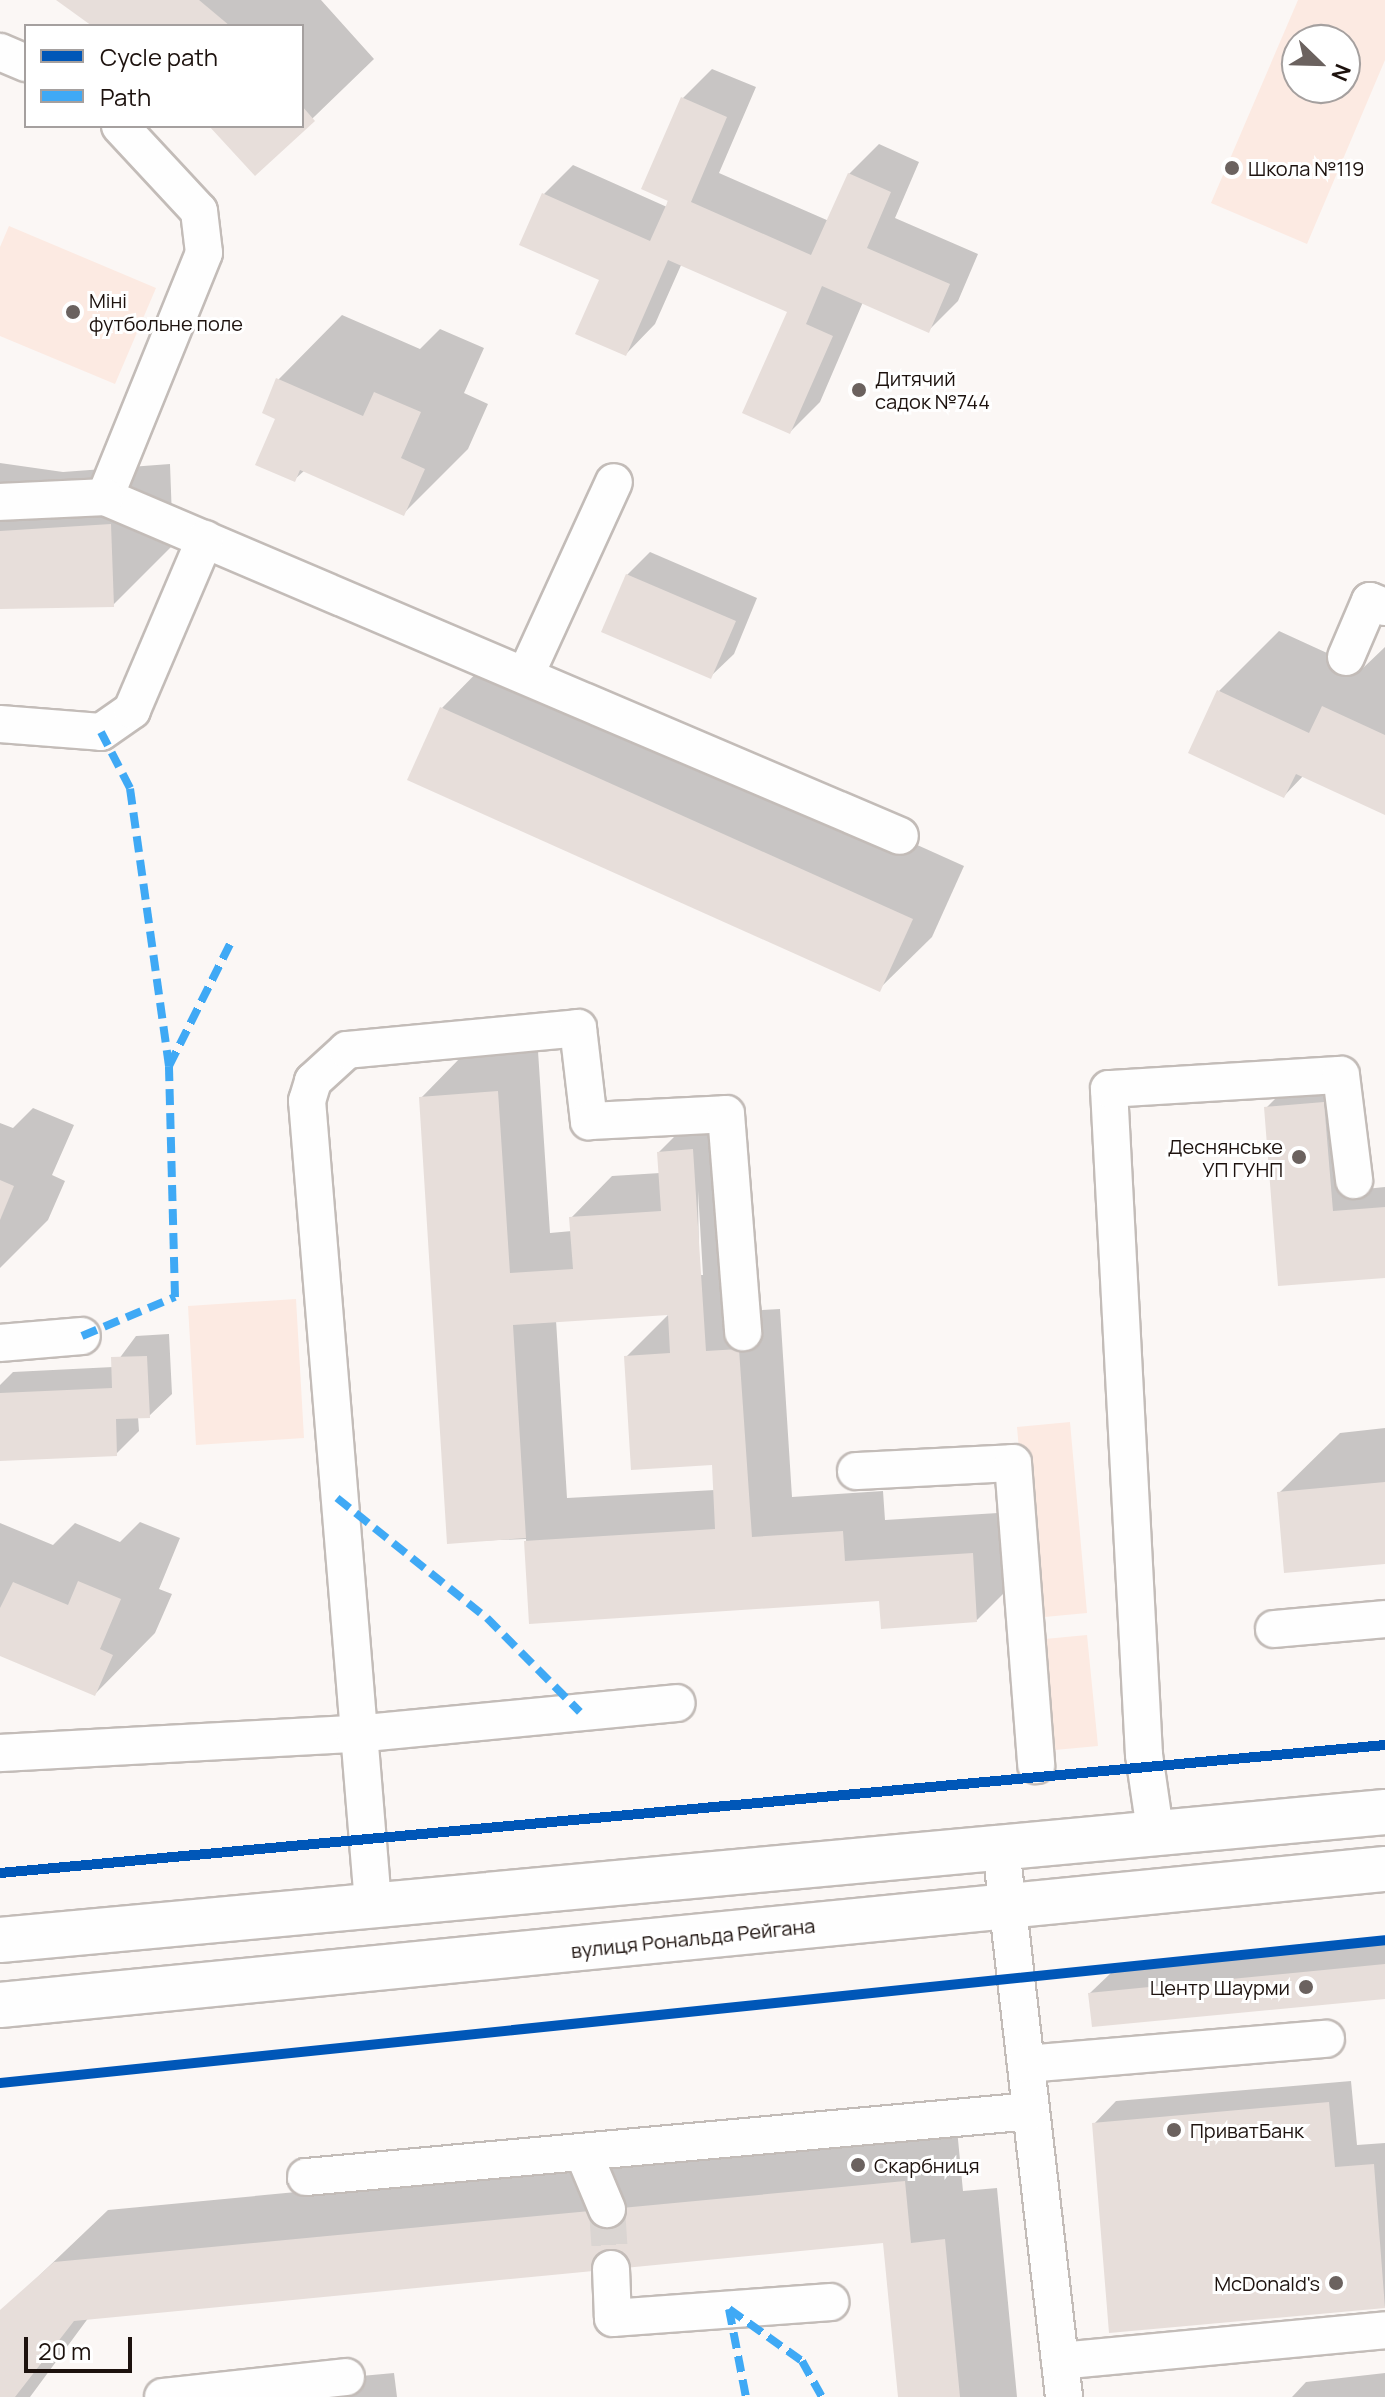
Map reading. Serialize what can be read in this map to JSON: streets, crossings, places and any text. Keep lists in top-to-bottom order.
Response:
{
  "streets": {
    "main road": ["вулиця Рональда Рейгана"]
  },
  "places": [
    "Школа №119",
    "Міні футбольне поле",
    "Дитячий садок №744",
    "Деснянське УП ГУНП",
    "Центр Шаурми",
    "ПриватБанк",
    "Скарбниця",
    "McDonald's"
  ],
  "legend": ["Cycle path", "Path"],
  "scale_bar": "20 m",
  "north": "bottom right"
}
